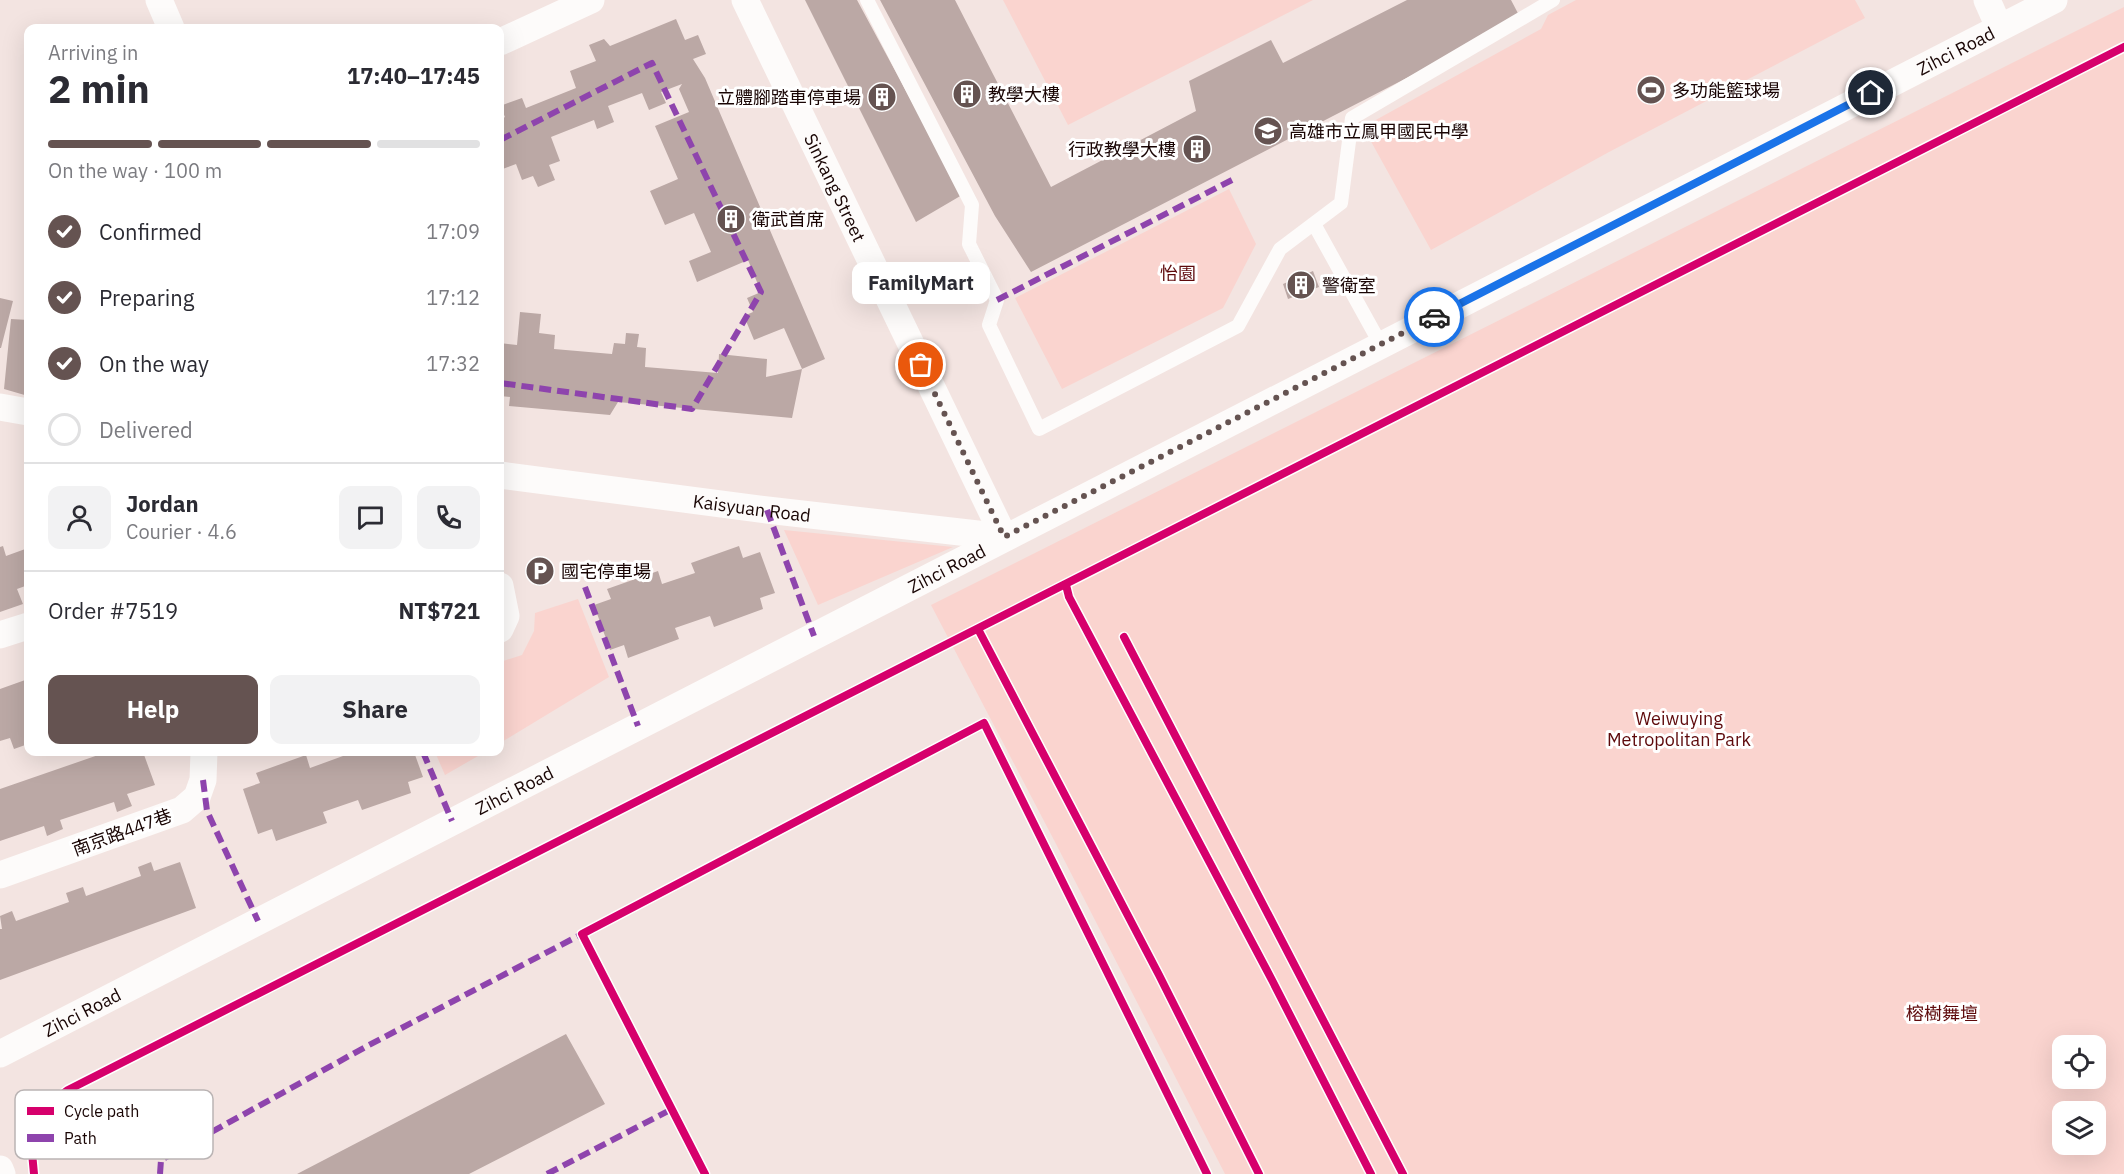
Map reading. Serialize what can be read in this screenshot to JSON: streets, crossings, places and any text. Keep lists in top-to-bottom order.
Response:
{
  "streets": {
    "street": [
      "Zihci Road",
      "Sinkang Street",
      "Kaisyuan Road",
      "南京路447巷"
    ]
  },
  "crossings": [
    ["Zihci Road", "Sinkang Street"],
    ["Zihci Road", "Kaisyuan Road"],
    ["Sinkang Street", "Kaisyuan Road"]
  ],
  "parks": ["怡園", "Weiwuying Metropolitan Park", "榕樹舞壇"],
  "places": {
    "sports": ["多功能籃球場"],
    "building": [
      "教學大樓",
      "立體腳踏車停車場",
      "行政教學大樓",
      "衛武首席",
      "警衛室"
    ],
    "school or university": ["高雄市立鳳甲國民中學"],
    "other": ["FamilyMart"],
    "parking": ["國宅停車場"]
  },
  "legend": ["Cycle path", "Path"],
  "page": {
    "heading": ["2 min", "Arriving in", "17:40–17:45"],
    "panel": [
      "Jordan",
      "Courier · 4.6",
      "Order #7519",
      "NT$721"
    ],
    "bar": "On the way · 100 m",
    "list": [
      ["Confirmed", "17:09"],
      ["Preparing", "17:12"],
      ["On the way", "17:32"],
      "Delivered"
    ],
    "bubble": "FamilyMart",
    "buttons": ["Help", "Share"]
  }
}
